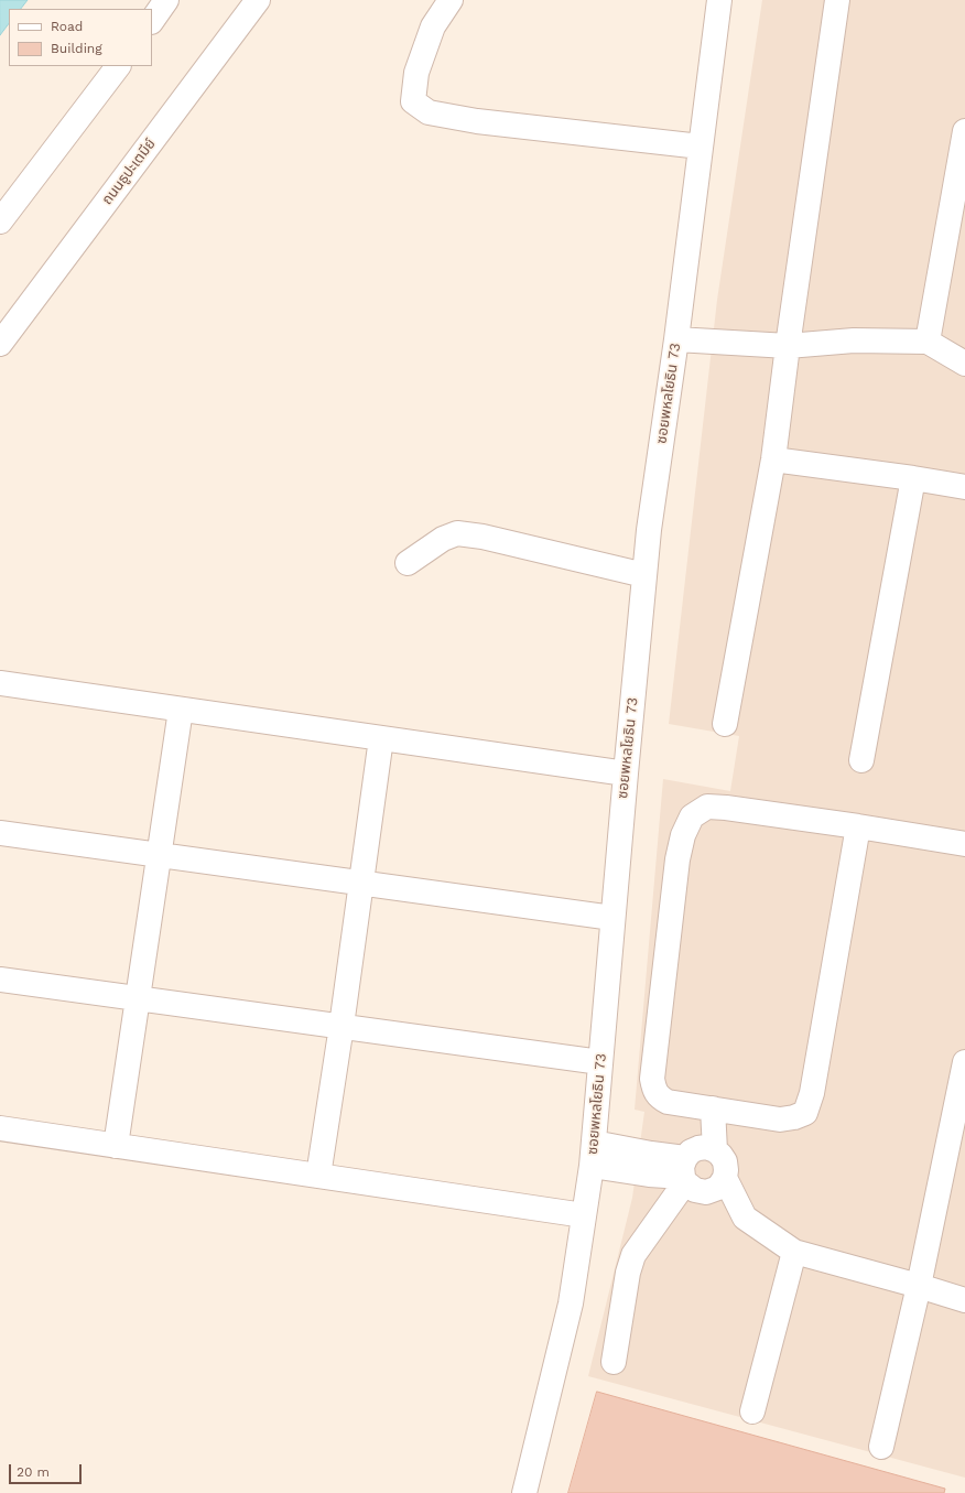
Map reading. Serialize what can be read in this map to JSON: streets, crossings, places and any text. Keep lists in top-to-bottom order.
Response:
{
  "streets": {
    "street": ["ถนนธูปะเตมีย์", "ซอยพหลโยธิน 73"]
  },
  "legend": ["Road", "Building"],
  "scale_bar": "20 m"
}
